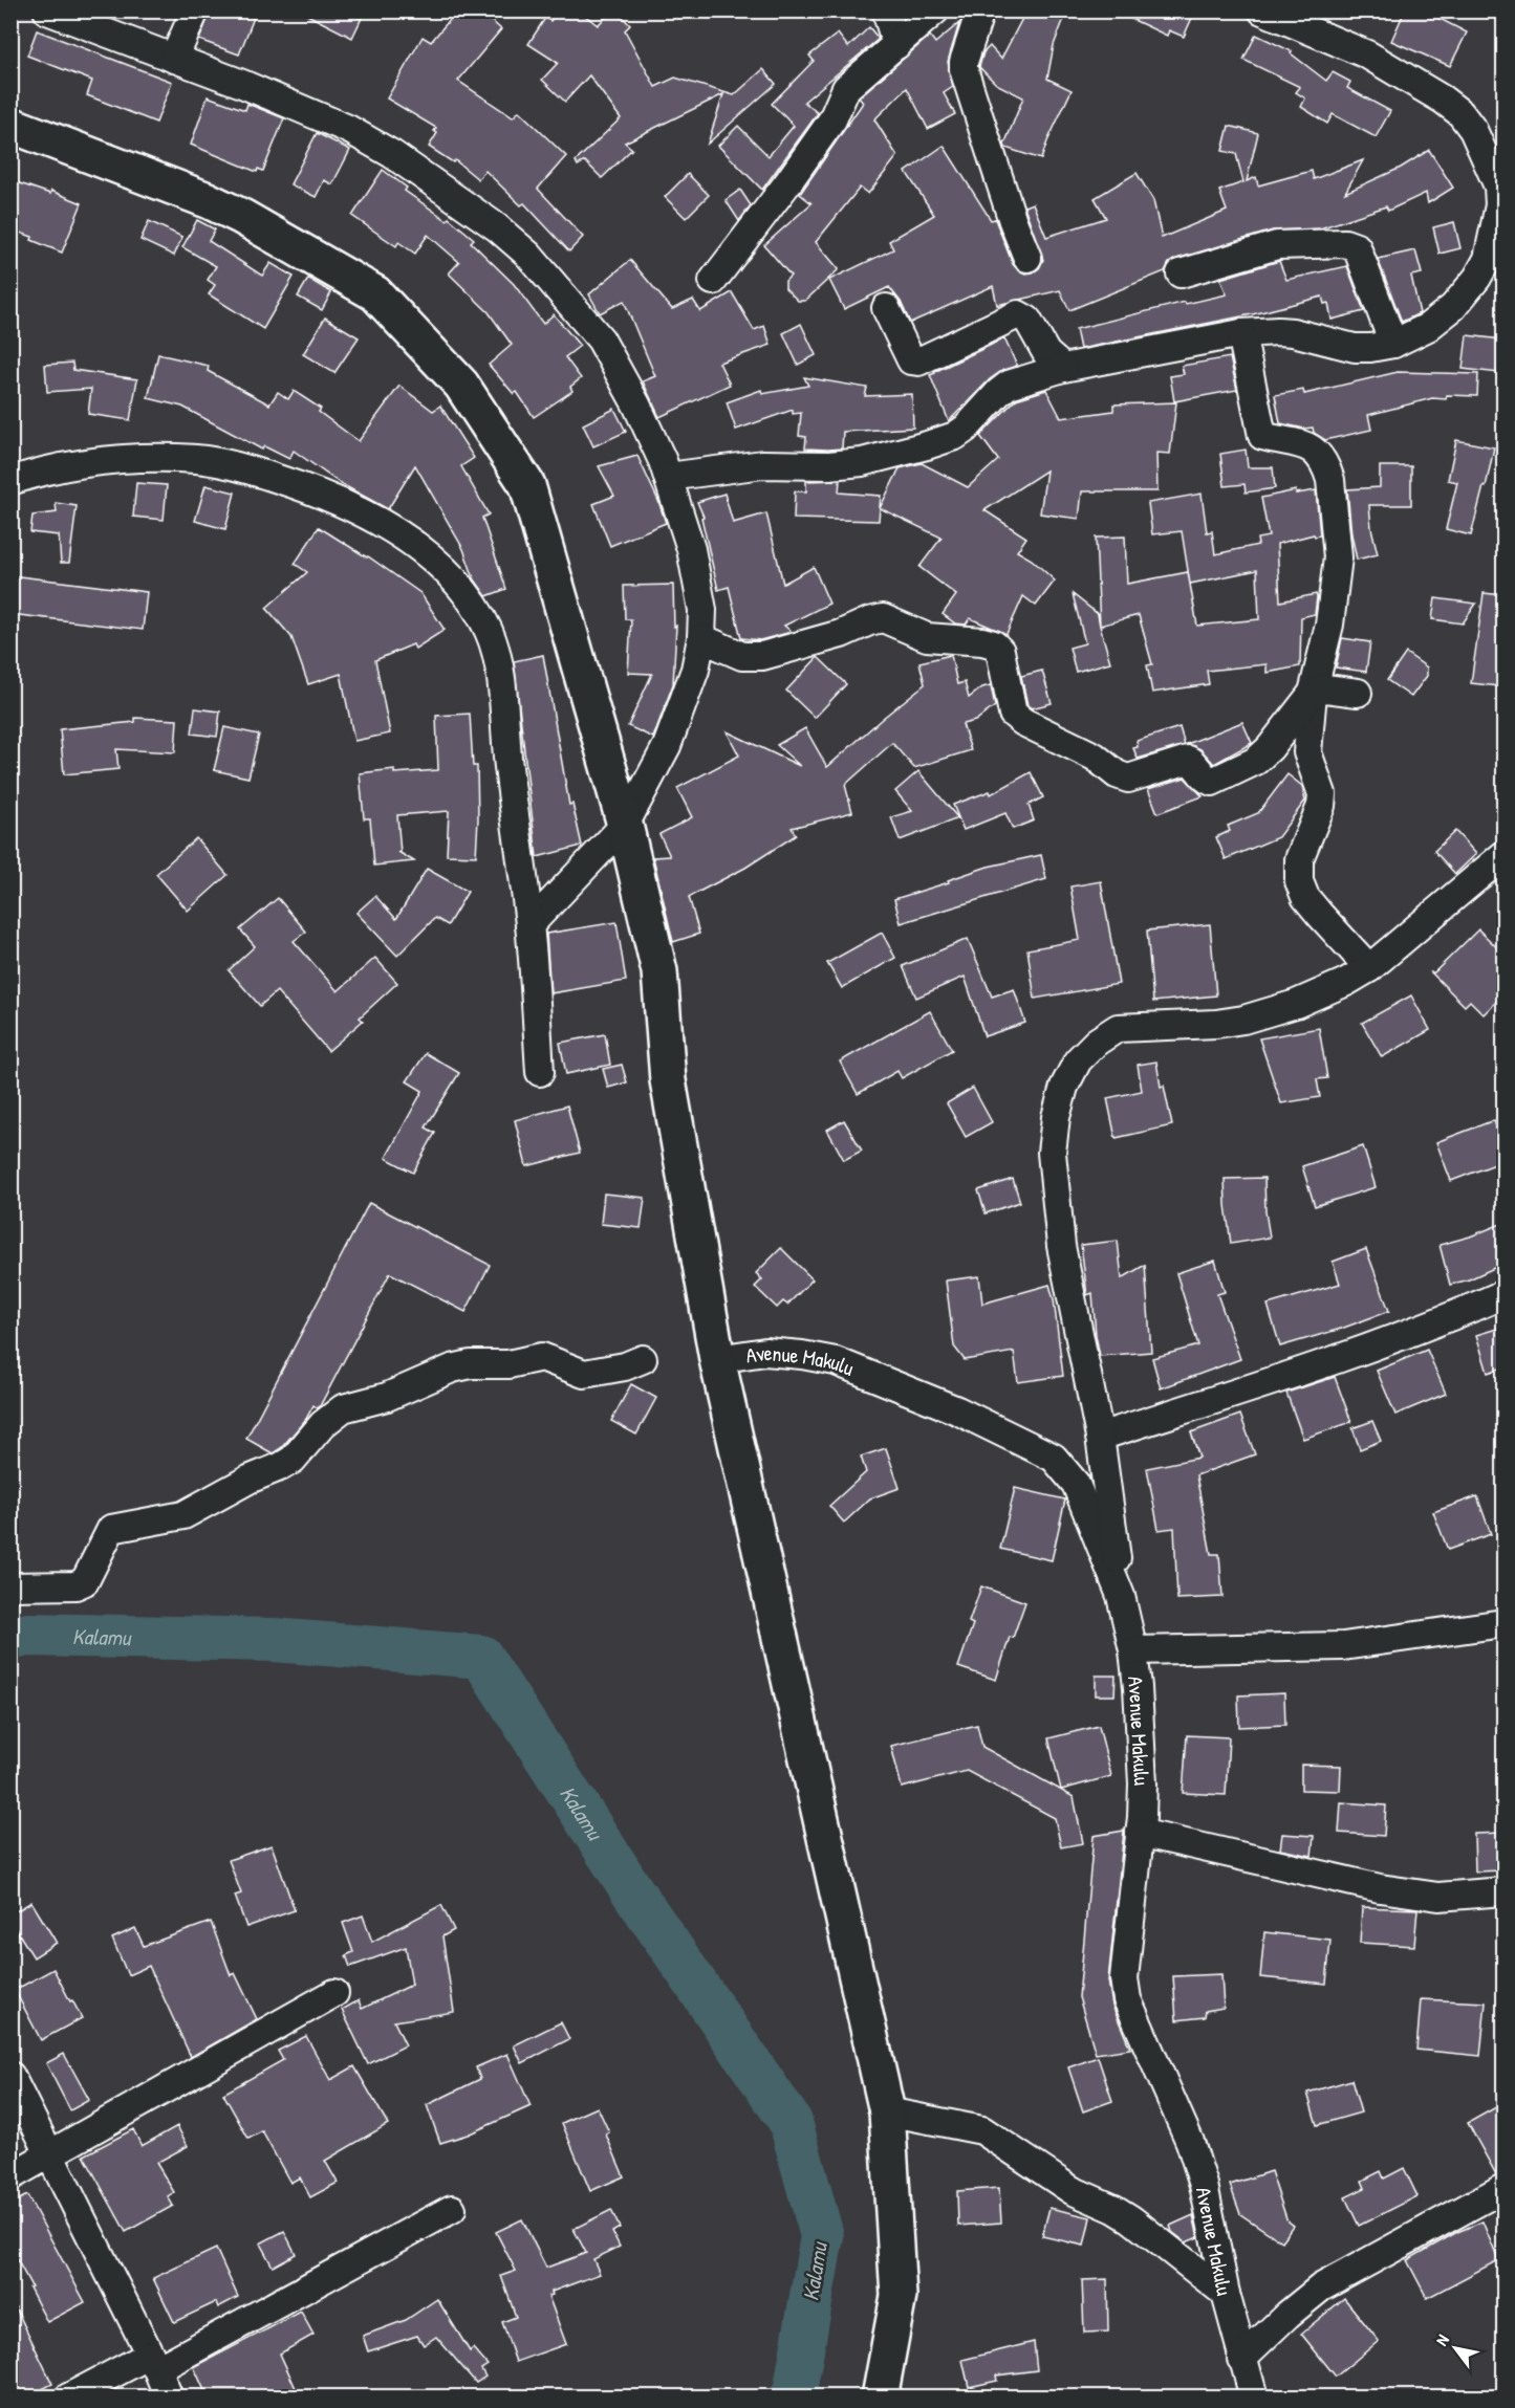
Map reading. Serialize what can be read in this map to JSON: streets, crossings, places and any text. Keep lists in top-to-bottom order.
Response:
{
  "streets": {
    "street": ["Avenue Makulu"]
  },
  "water": ["Kalamu"],
  "north": "top left"
}
